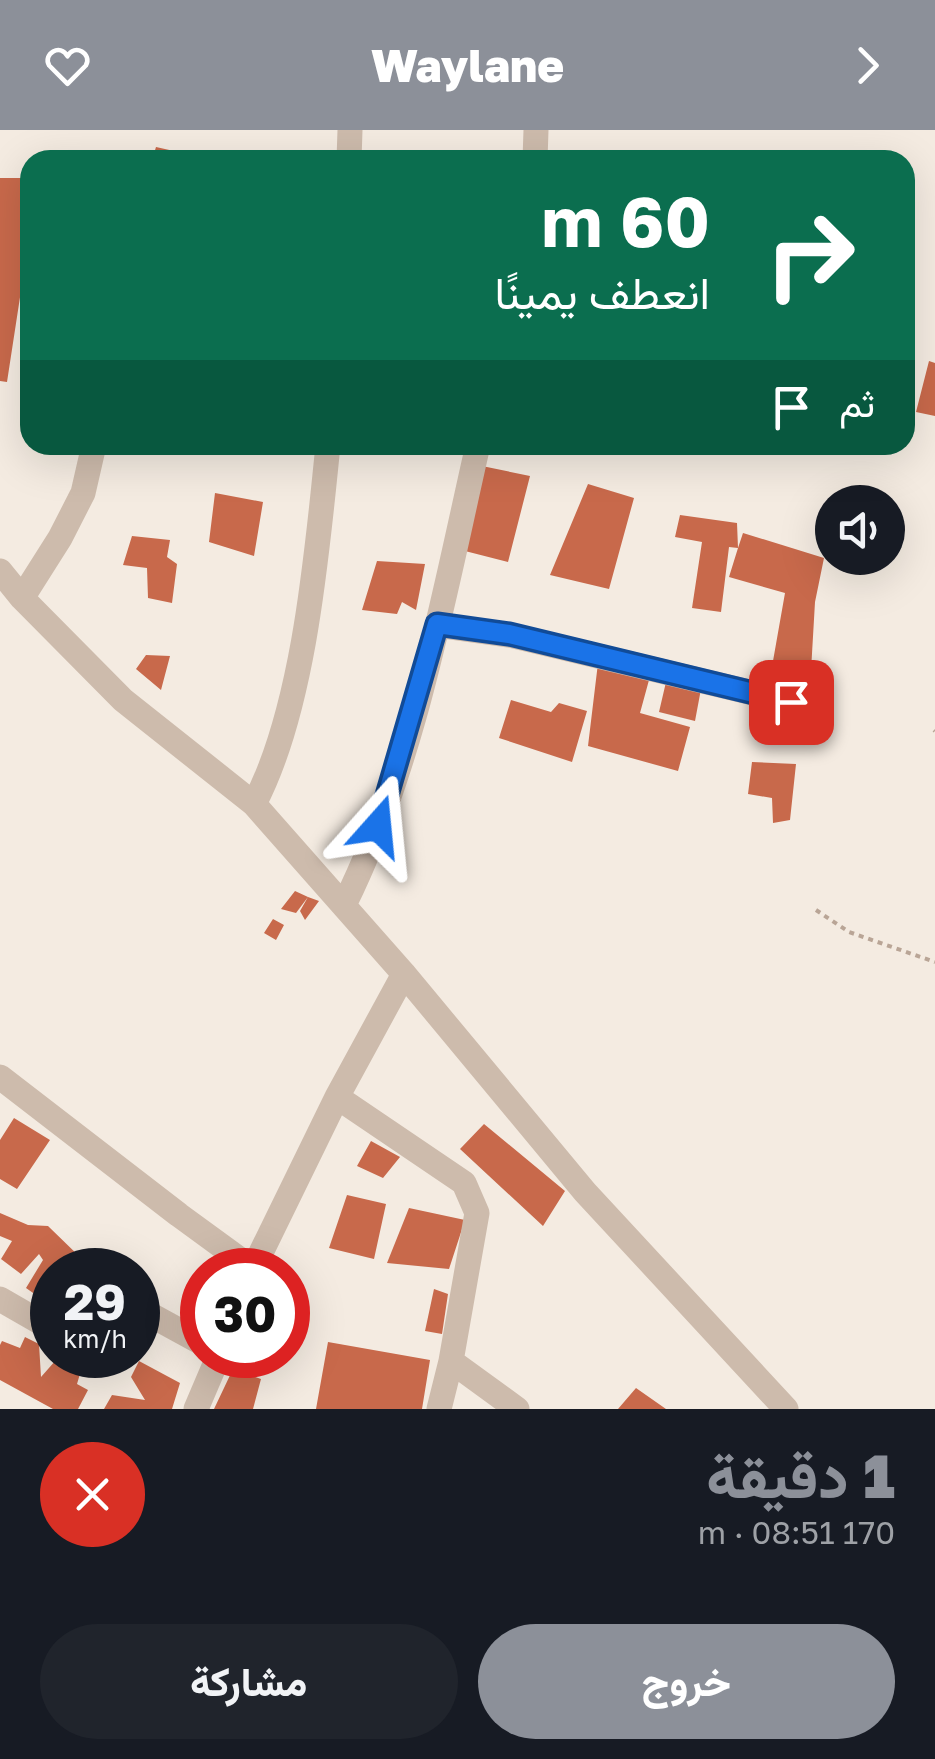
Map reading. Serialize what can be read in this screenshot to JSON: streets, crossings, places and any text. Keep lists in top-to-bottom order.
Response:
{
  "page": {
    "header": "Waylane",
    "turn": ["60 m", "انعطف يمينًا"],
    "then": "ثم",
    "speed": "29 km/h",
    "limit": "30",
    "heading": ["1 دقيقة", "170 m · 08:51"],
    "buttons": ["خروج", "مشاركة"]
  }
}
